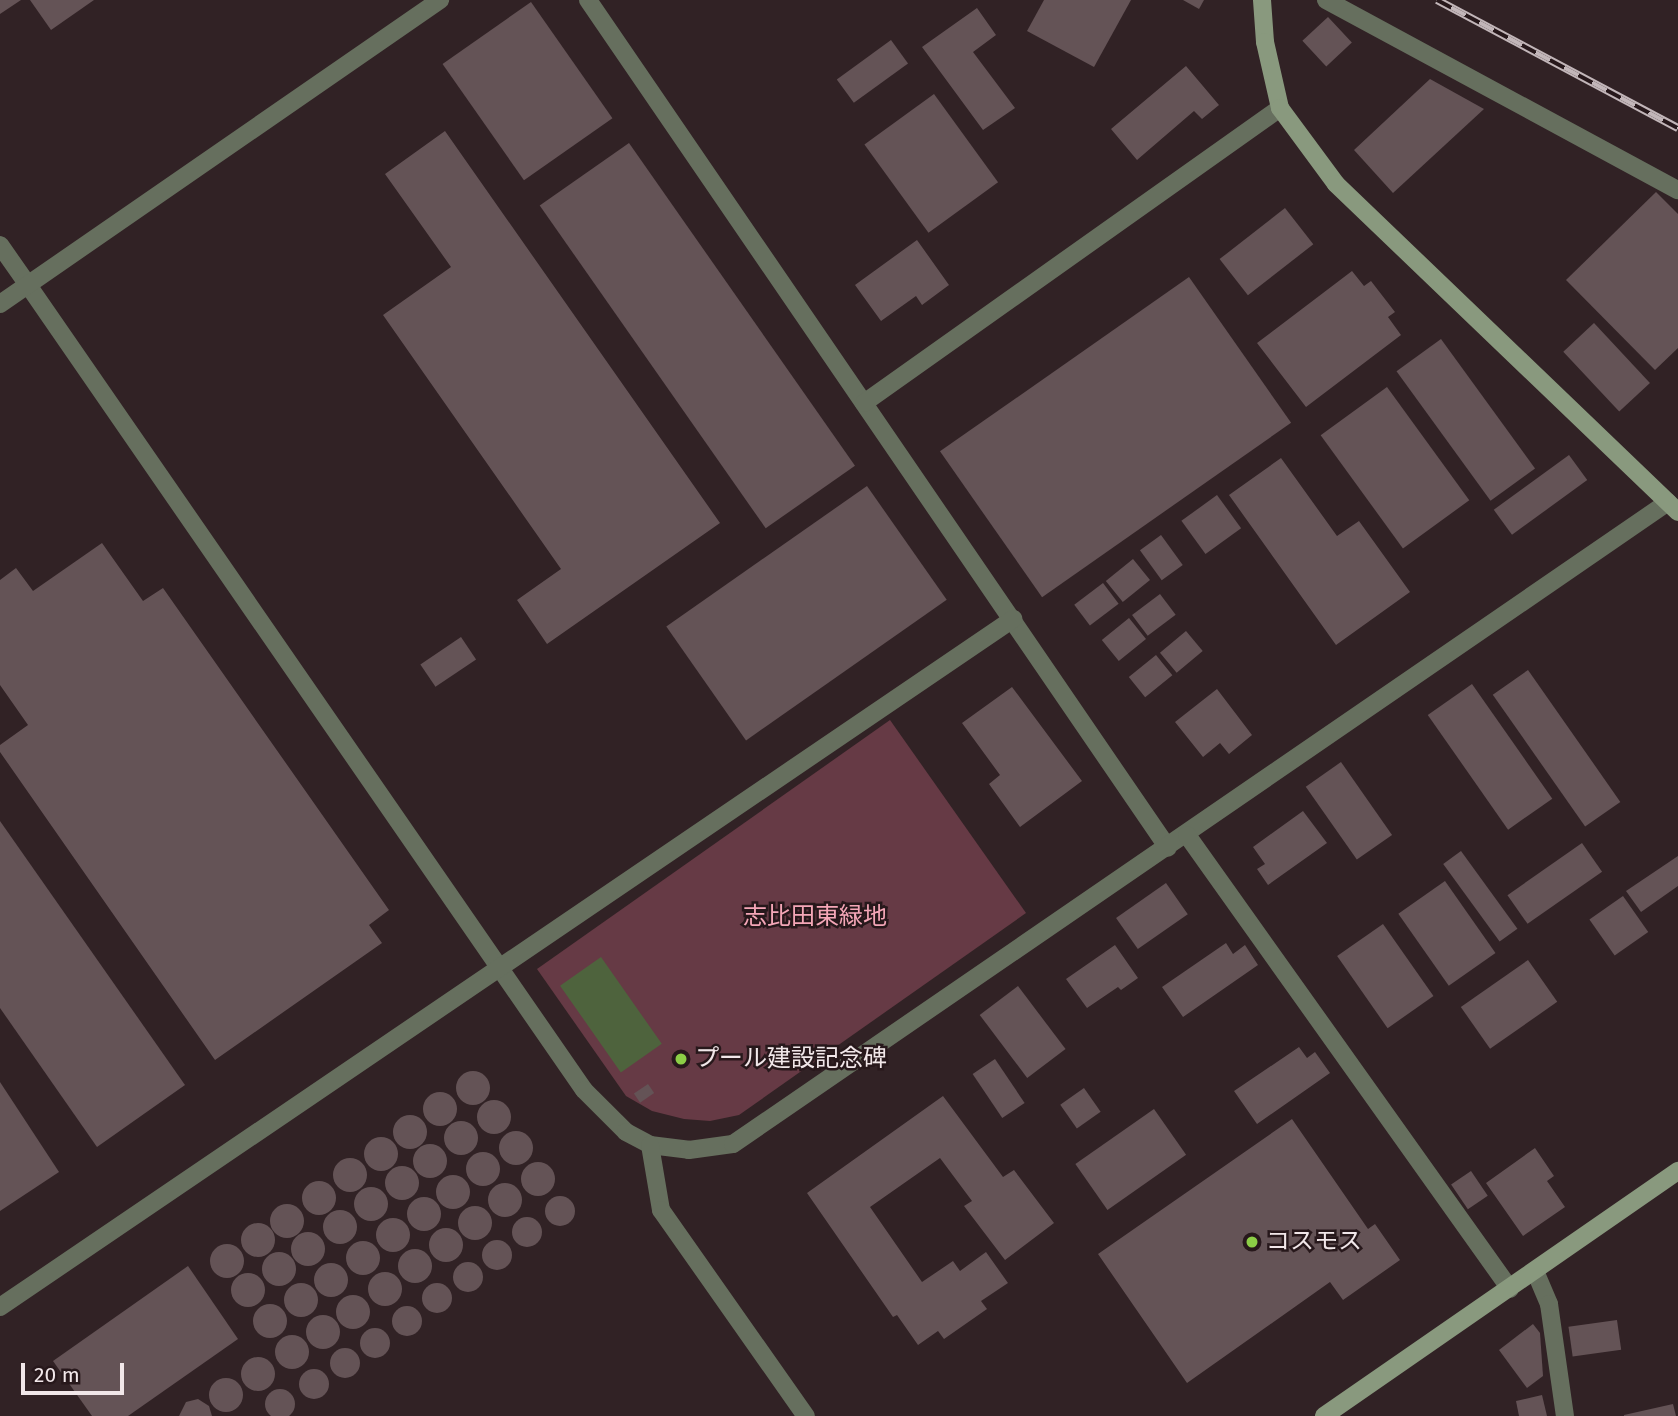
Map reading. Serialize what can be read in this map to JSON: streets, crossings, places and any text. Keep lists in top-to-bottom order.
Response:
{
  "parks": ["志比田東緑地"],
  "places": ["プール建設記念碑", "コスモス"],
  "scale_bar": "20 m"
}
